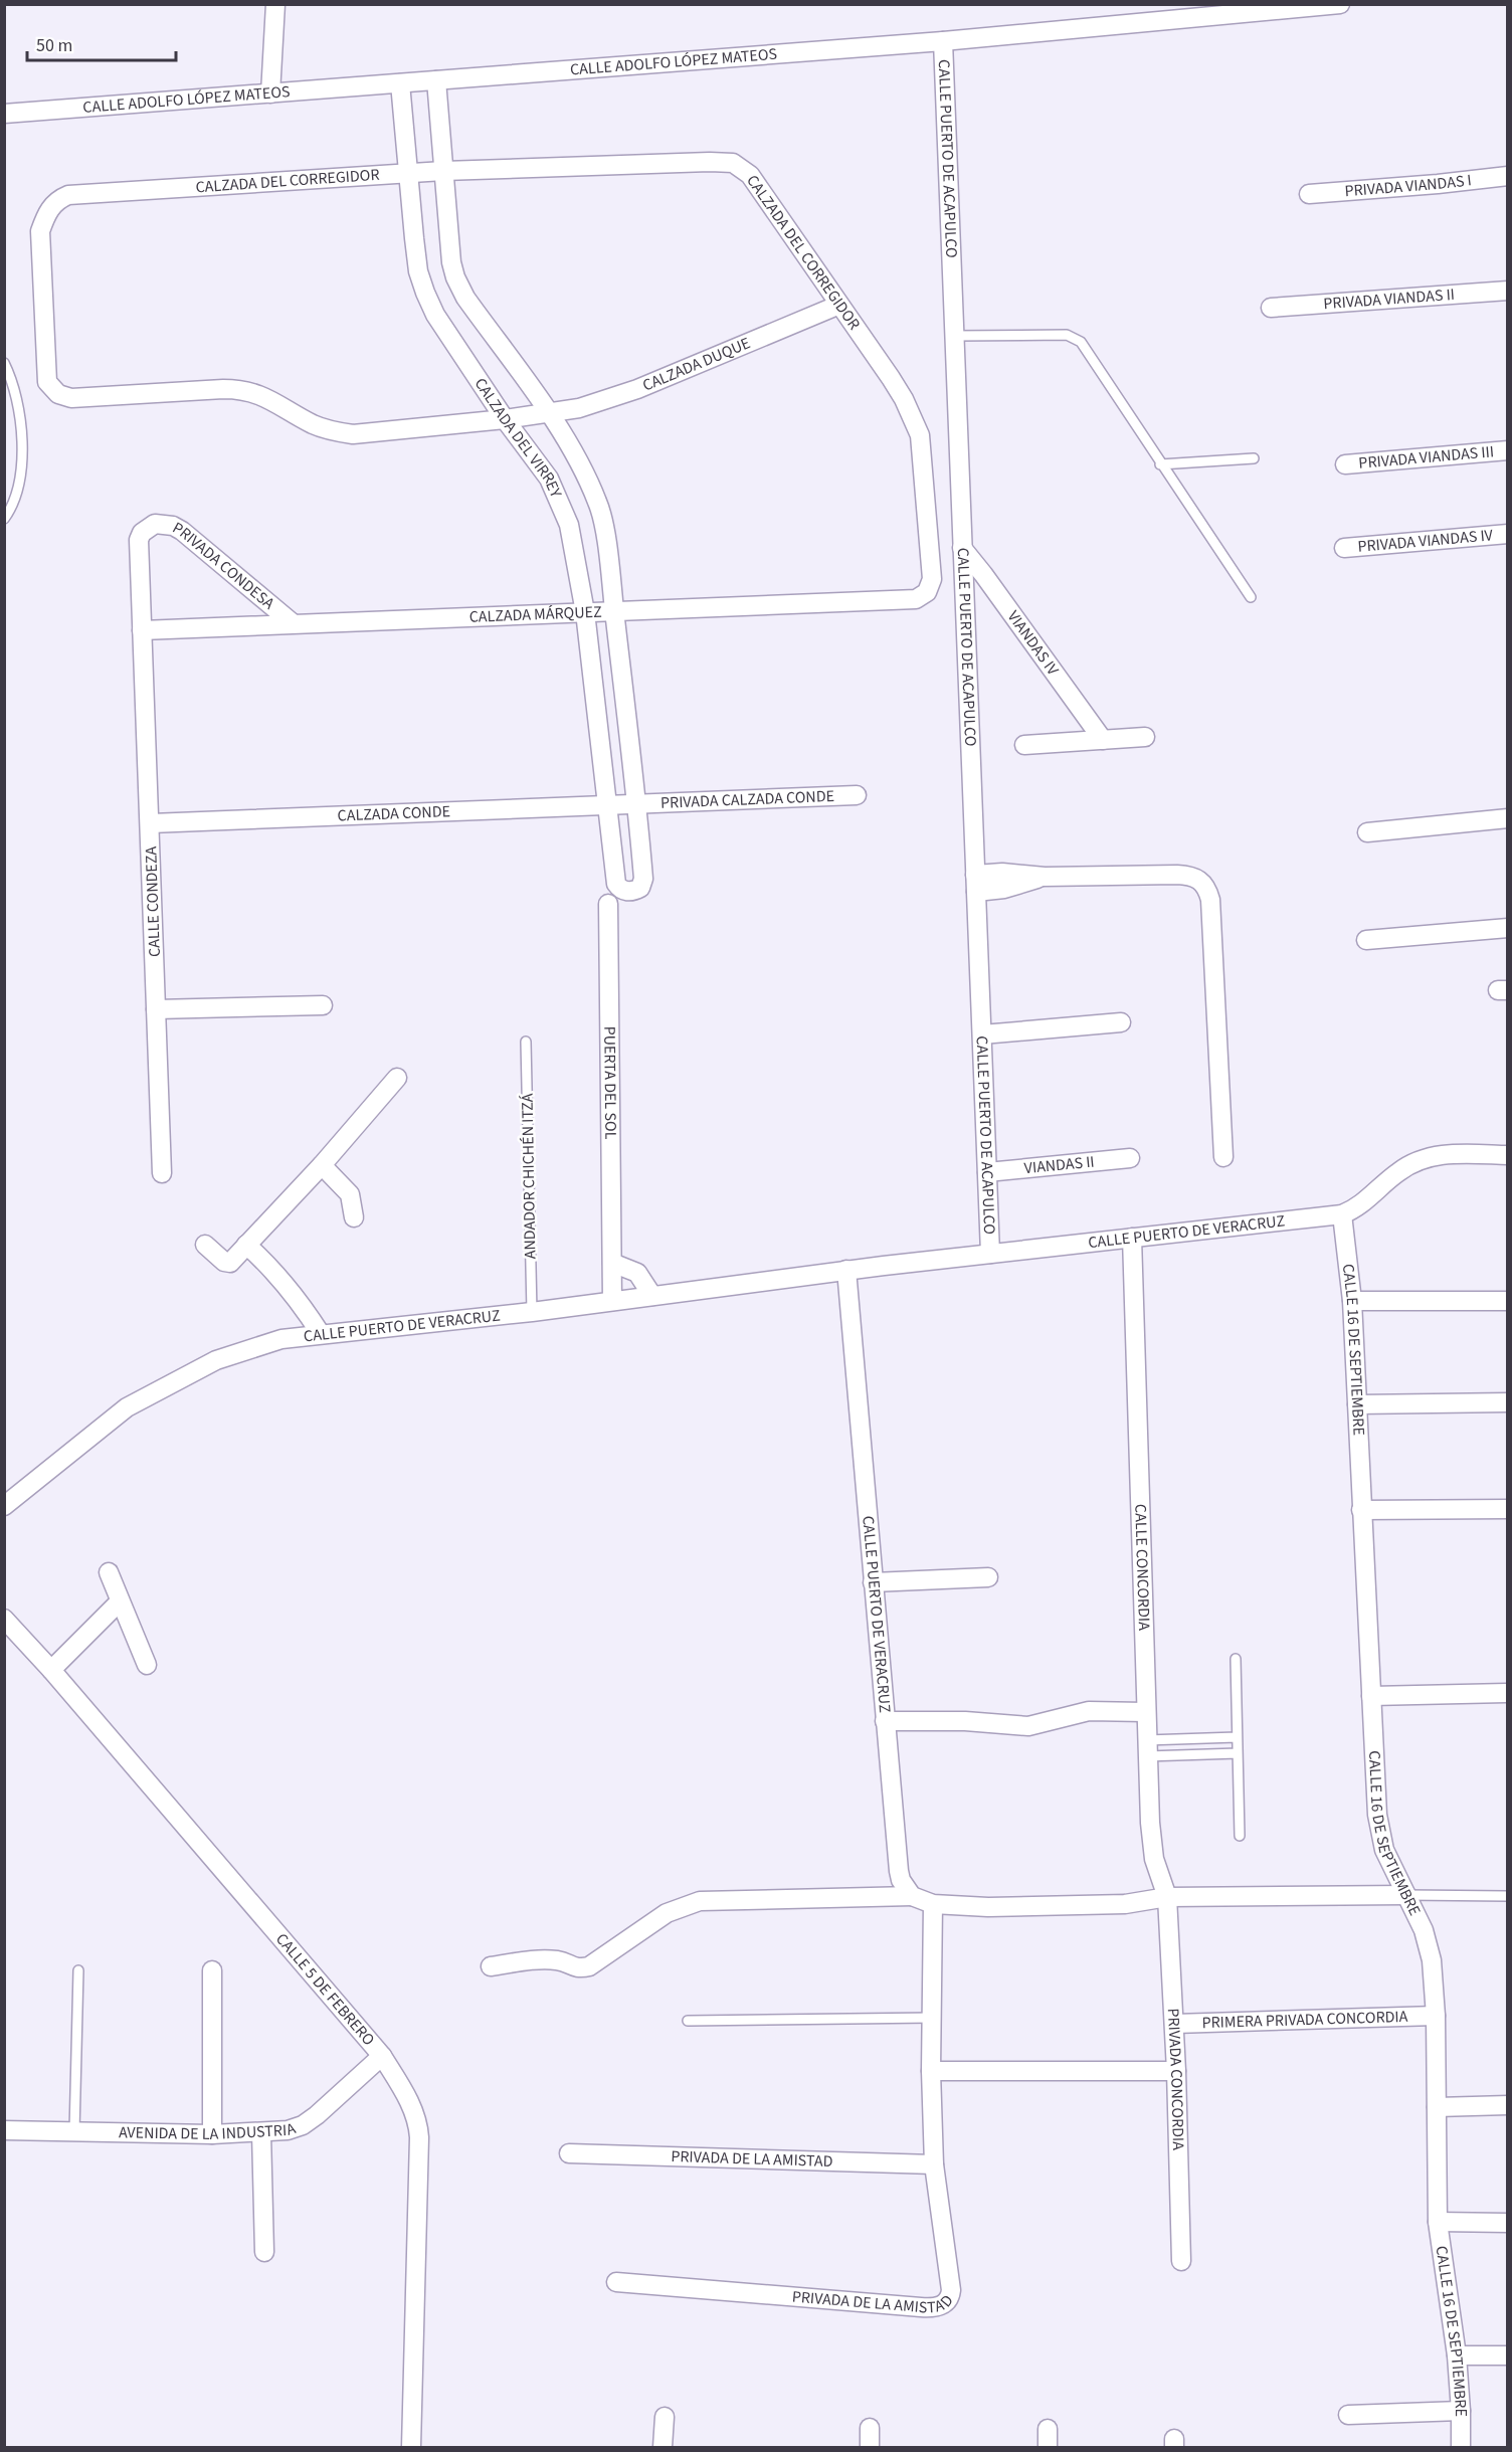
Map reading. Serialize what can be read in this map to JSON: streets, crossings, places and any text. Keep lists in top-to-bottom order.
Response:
{
  "streets": {
    "street": [
      "CALLE ADOLFO LÓPEZ MATEOS",
      "CALLE PUERTO DE ACAPULCO",
      "CALZADA DEL CORREGIDOR",
      "PRIVADA VIANDAS I",
      "PRIVADA VIANDAS II",
      "CALZADA DUQUE",
      "CALZADA DEL VIRREY",
      "PRIVADA VIANDAS III",
      "PRIVADA VIANDAS IV",
      "PRIVADA CONDESA",
      "CALZADA MÁRQUEZ",
      "VIANDAS IV",
      "PRIVADA CALZADA CONDE",
      "CALZADA CONDE",
      "CALLE CONDEZA",
      "PUERTA DEL SOL",
      "VIANDAS II",
      "CALLE PUERTO DE VERACRUZ",
      "CALLE 16 DE SEPTIEMBRE",
      "CALLE CONCORDIA",
      "CALLE 5 DE FEBRERO",
      "PRIMERA PRIVADA CONCORDIA",
      "PRIVADA CONCORDIA",
      "AVENIDA DE LA INDUSTRIA",
      "PRIVADA DE LA AMISTAD"
    ],
    "lane": ["ANDADOR CHICHÉN ITZÁ"]
  },
  "crossings": [
    ["CALLE ADOLFO LÓPEZ MATEOS", "CALLE PUERTO DE ACAPULCO"],
    ["CALLE ADOLFO LÓPEZ MATEOS", "CALZADA DEL VIRREY"],
    ["CALLE PUERTO DE ACAPULCO", "VIANDAS IV"],
    ["CALLE PUERTO DE ACAPULCO", "VIANDAS II"],
    ["CALLE PUERTO DE ACAPULCO", "CALLE PUERTO DE VERACRUZ"],
    ["CALZADA DEL CORREGIDOR", "CALZADA DUQUE"],
    ["CALZADA DEL CORREGIDOR", "CALZADA DEL VIRREY"],
    ["CALZADA DEL CORREGIDOR", "CALZADA MÁRQUEZ"],
    ["CALZADA DEL VIRREY", "CALZADA MÁRQUEZ"],
    ["CALZADA DEL VIRREY", "PRIVADA CALZADA CONDE"],
    ["CALZADA DEL VIRREY", "CALZADA CONDE"],
    ["PRIVADA CONDESA", "CALZADA MÁRQUEZ"],
    ["PRIVADA CONDESA", "CALLE CONDEZA"],
    ["CALZADA MÁRQUEZ", "CALLE CONDEZA"],
    ["PRIVADA CALZADA CONDE", "CALZADA CONDE"],
    ["CALZADA CONDE", "CALLE CONDEZA"],
    ["PUERTA DEL SOL", "CALLE PUERTO DE VERACRUZ"],
    ["ANDADOR CHICHÉN ITZÁ", "CALLE PUERTO DE VERACRUZ"],
    ["CALLE PUERTO DE VERACRUZ", "CALLE 16 DE SEPTIEMBRE"],
    ["CALLE PUERTO DE VERACRUZ", "CALLE CONCORDIA"],
    ["CALLE 16 DE SEPTIEMBRE", "PRIMERA PRIVADA CONCORDIA"],
    ["CALLE CONCORDIA", "PRIVADA CONCORDIA"],
    ["CALLE 5 DE FEBRERO", "AVENIDA DE LA INDUSTRIA"],
    ["PRIMERA PRIVADA CONCORDIA", "PRIVADA CONCORDIA"]
  ],
  "scale_bar": "50 m"
}
